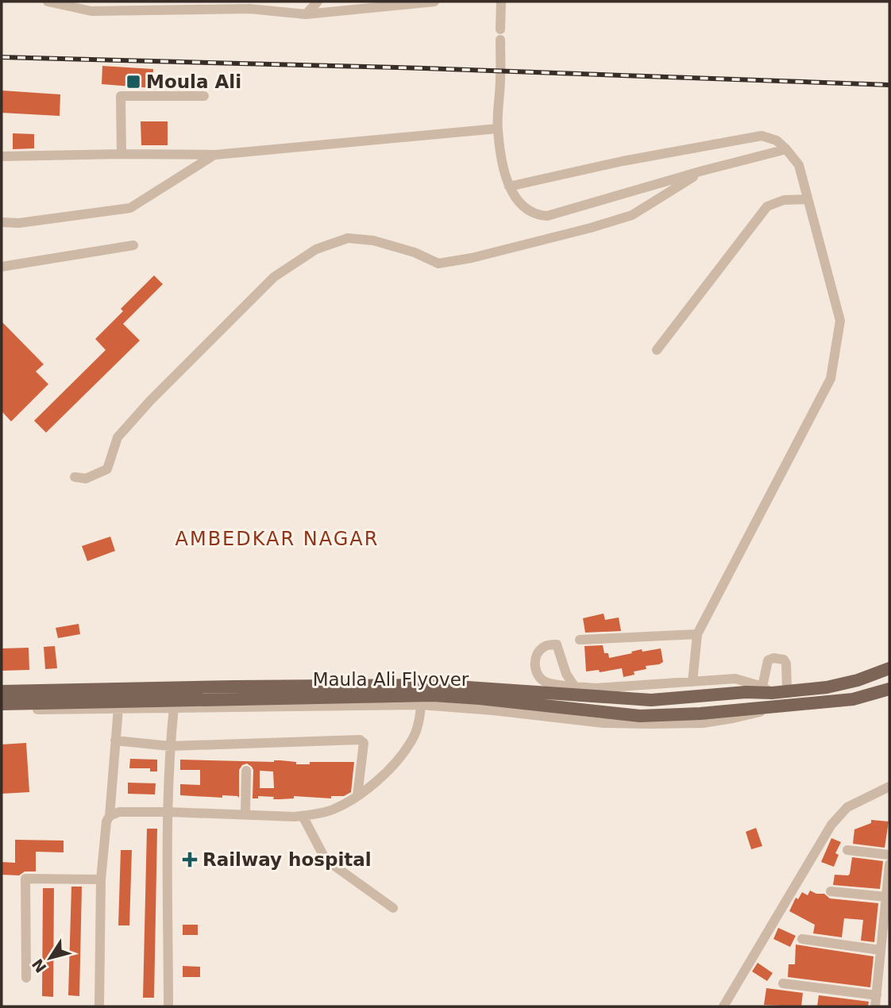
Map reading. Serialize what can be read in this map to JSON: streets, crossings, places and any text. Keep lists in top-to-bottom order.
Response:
{
  "streets": {
    "main road": ["Maula Ali Flyover"]
  },
  "districts": ["AMBEDKAR NAGAR"],
  "places": {
    "transit": ["Moula Ali"],
    "health": ["Railway hospital"]
  },
  "north": "bottom left"
}
